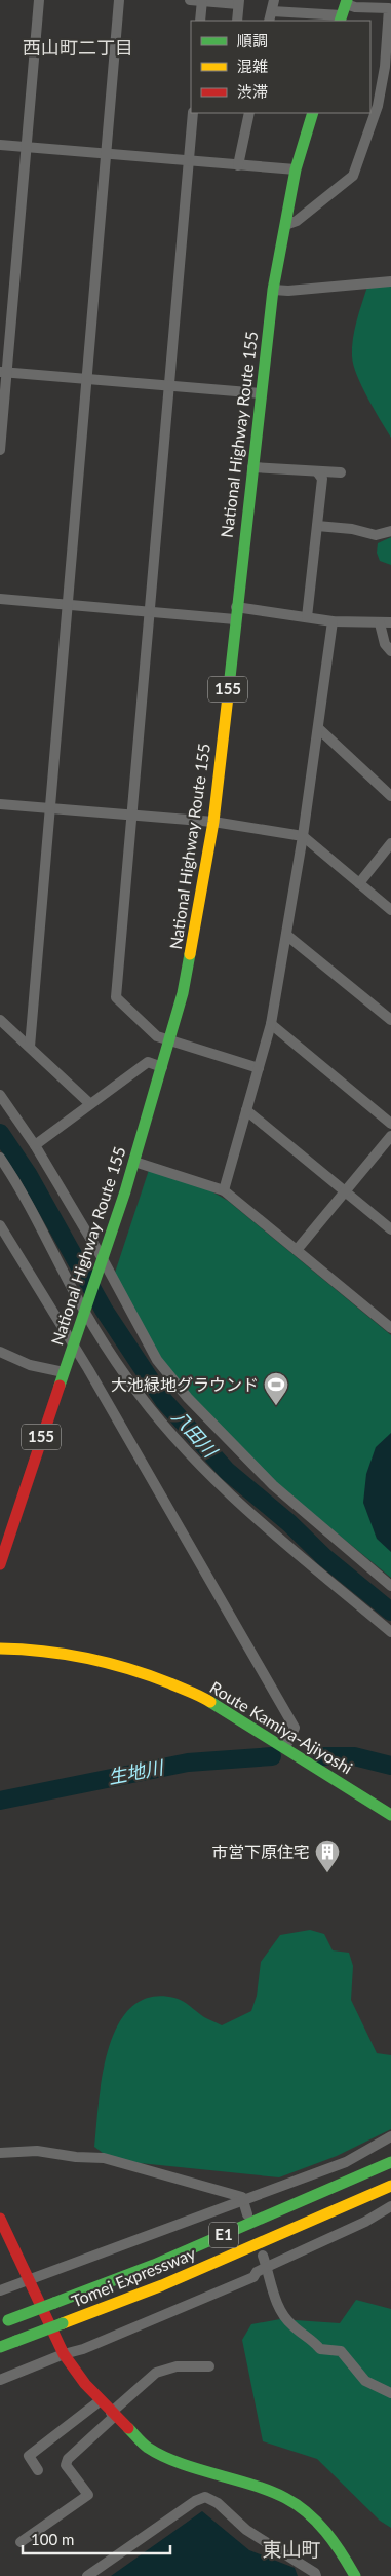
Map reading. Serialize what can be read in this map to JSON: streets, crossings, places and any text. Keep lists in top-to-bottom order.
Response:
{
  "streets": {
    "main road": [
      "National Highway Route 155",
      "155",
      "Route Kamiya-Ajiyoshi",
      "E1",
      "Tomei Expressway"
    ]
  },
  "districts": ["西山町二丁目", "東山町"],
  "water": ["八田川", "生地川"],
  "places": {
    "sports": ["大池緑地グラウンド"],
    "building": ["市営下原住宅"]
  },
  "legend": ["順調", "混雑", "渋滞"],
  "scale_bar": "100 m"
}
